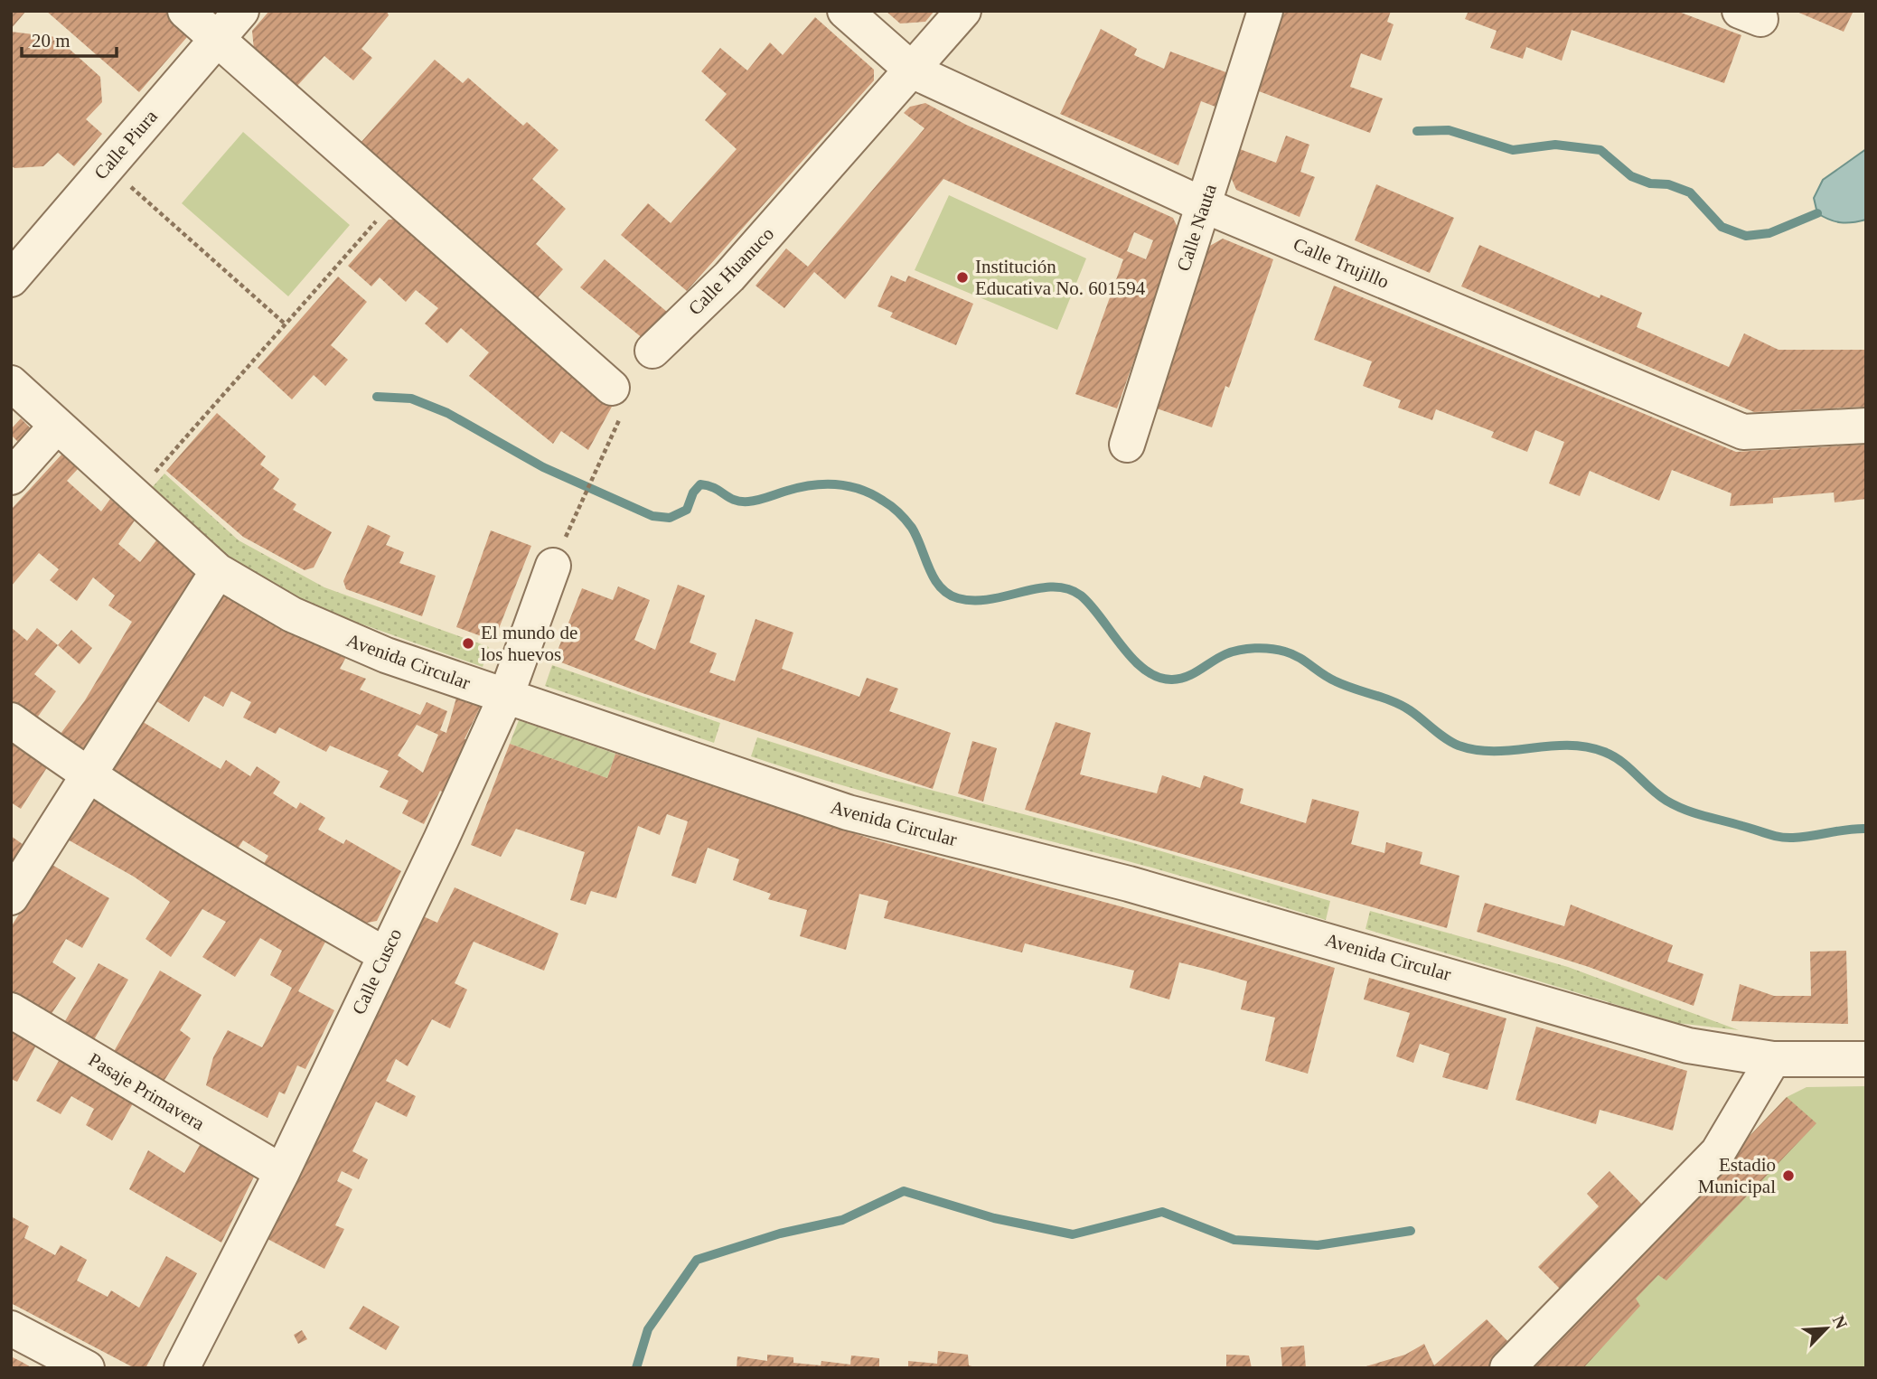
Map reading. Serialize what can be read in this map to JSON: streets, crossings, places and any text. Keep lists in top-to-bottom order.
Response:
{
  "streets": {
    "street": [
      "Calle Piura",
      "Calle Nauta",
      "Calle Trujillo",
      "Calle Huanuco",
      "Avenida Circular",
      "Calle Cusco",
      "Pasaje Primavera"
    ]
  },
  "crossings": [
    ["Calle Nauta", "Calle Trujillo"],
    ["Calle Trujillo", "Calle Huanuco"],
    ["Avenida Circular", "Calle Cusco"],
    ["Calle Cusco", "Pasaje Primavera"]
  ],
  "places": ["Institución Educativa No. 601594", "El mundo de los huevos", "Estadio Municipal"],
  "scale_bar": "20 m",
  "north": "top right"
}
